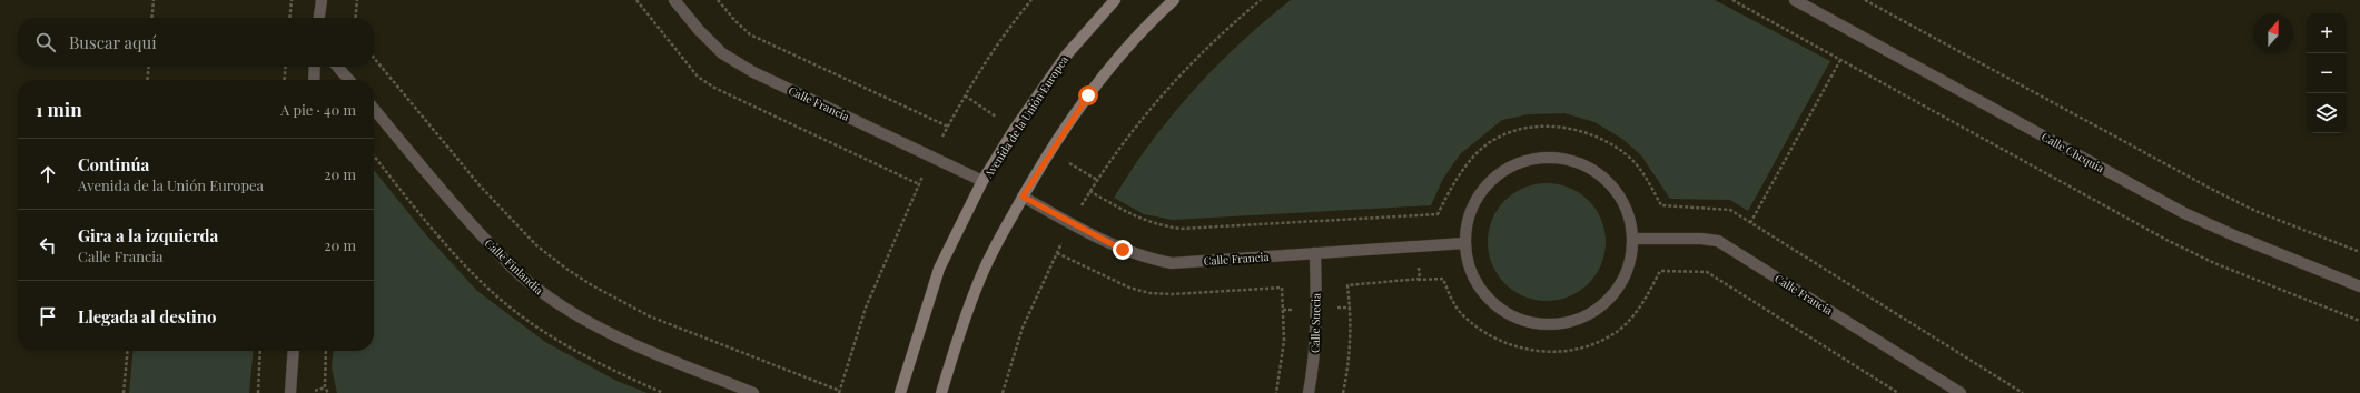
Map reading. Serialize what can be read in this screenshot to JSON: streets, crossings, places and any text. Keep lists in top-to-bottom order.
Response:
{
  "streets": {
    "main road": ["Avenida de la Unión Europea"],
    "street": [
      "Calle Francia",
      "Calle Chequia",
      "Calle Finlandia",
      "Calle Suecia"
    ]
  },
  "crossings": [
    ["Calle Francia", "Avenida de la Unión Europea"],
    ["Calle Francia", "Calle Suecia"]
  ],
  "north": "top",
  "page": {
    "map_buttons": ["+", "−"],
    "search": "Buscar aquí",
    "heading": ["1 min", "A pie · 40 m"],
    "list": [
      ["Continúa", "Avenida de la Unión Europea", "20 m"],
      ["Gira a la izquierda", "Calle Francia", "20 m"],
      "Llegada al destino"
    ]
  }
}
